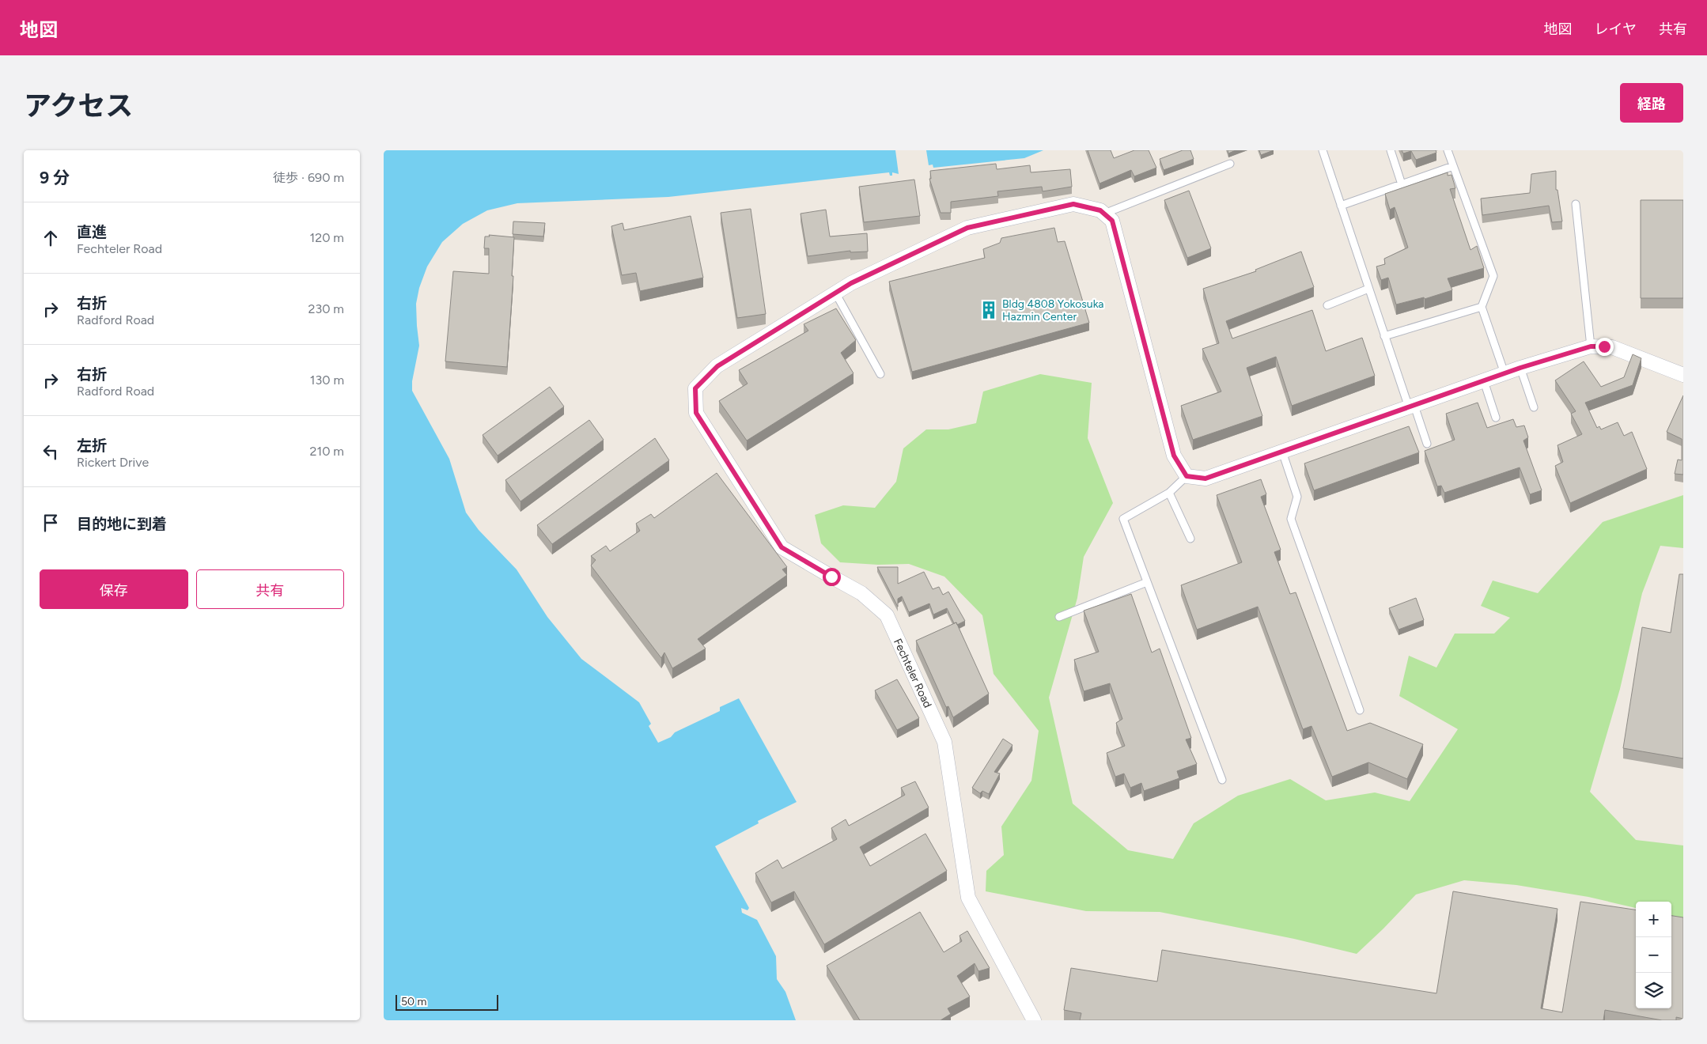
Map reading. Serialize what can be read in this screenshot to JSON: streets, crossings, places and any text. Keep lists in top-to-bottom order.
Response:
{
  "streets": {
    "street": ["Fechteler Road"]
  },
  "places": {
    "building": ["Bldg 4808 Yokosuka Hazmin Center"]
  },
  "scale_bar": "50 m",
  "page": {
    "header": "地図",
    "nav": ["地図", "レイヤ", "共有"],
    "title": "アクセス",
    "buttons": [
      "経路",
      ["保存", "共有"]
    ],
    "heading": ["9 分", "徒歩 · 690 m"],
    "list": [
      ["直進", "Fechteler Road", "120 m"],
      ["右折", "Radford Road", "230 m"],
      ["右折", "Radford Road", "130 m"],
      ["左折", "Rickert Drive", "210 m"],
      "目的地に到着"
    ],
    "map_buttons": ["+", "−"],
    "scale": "50 m"
  }
}
